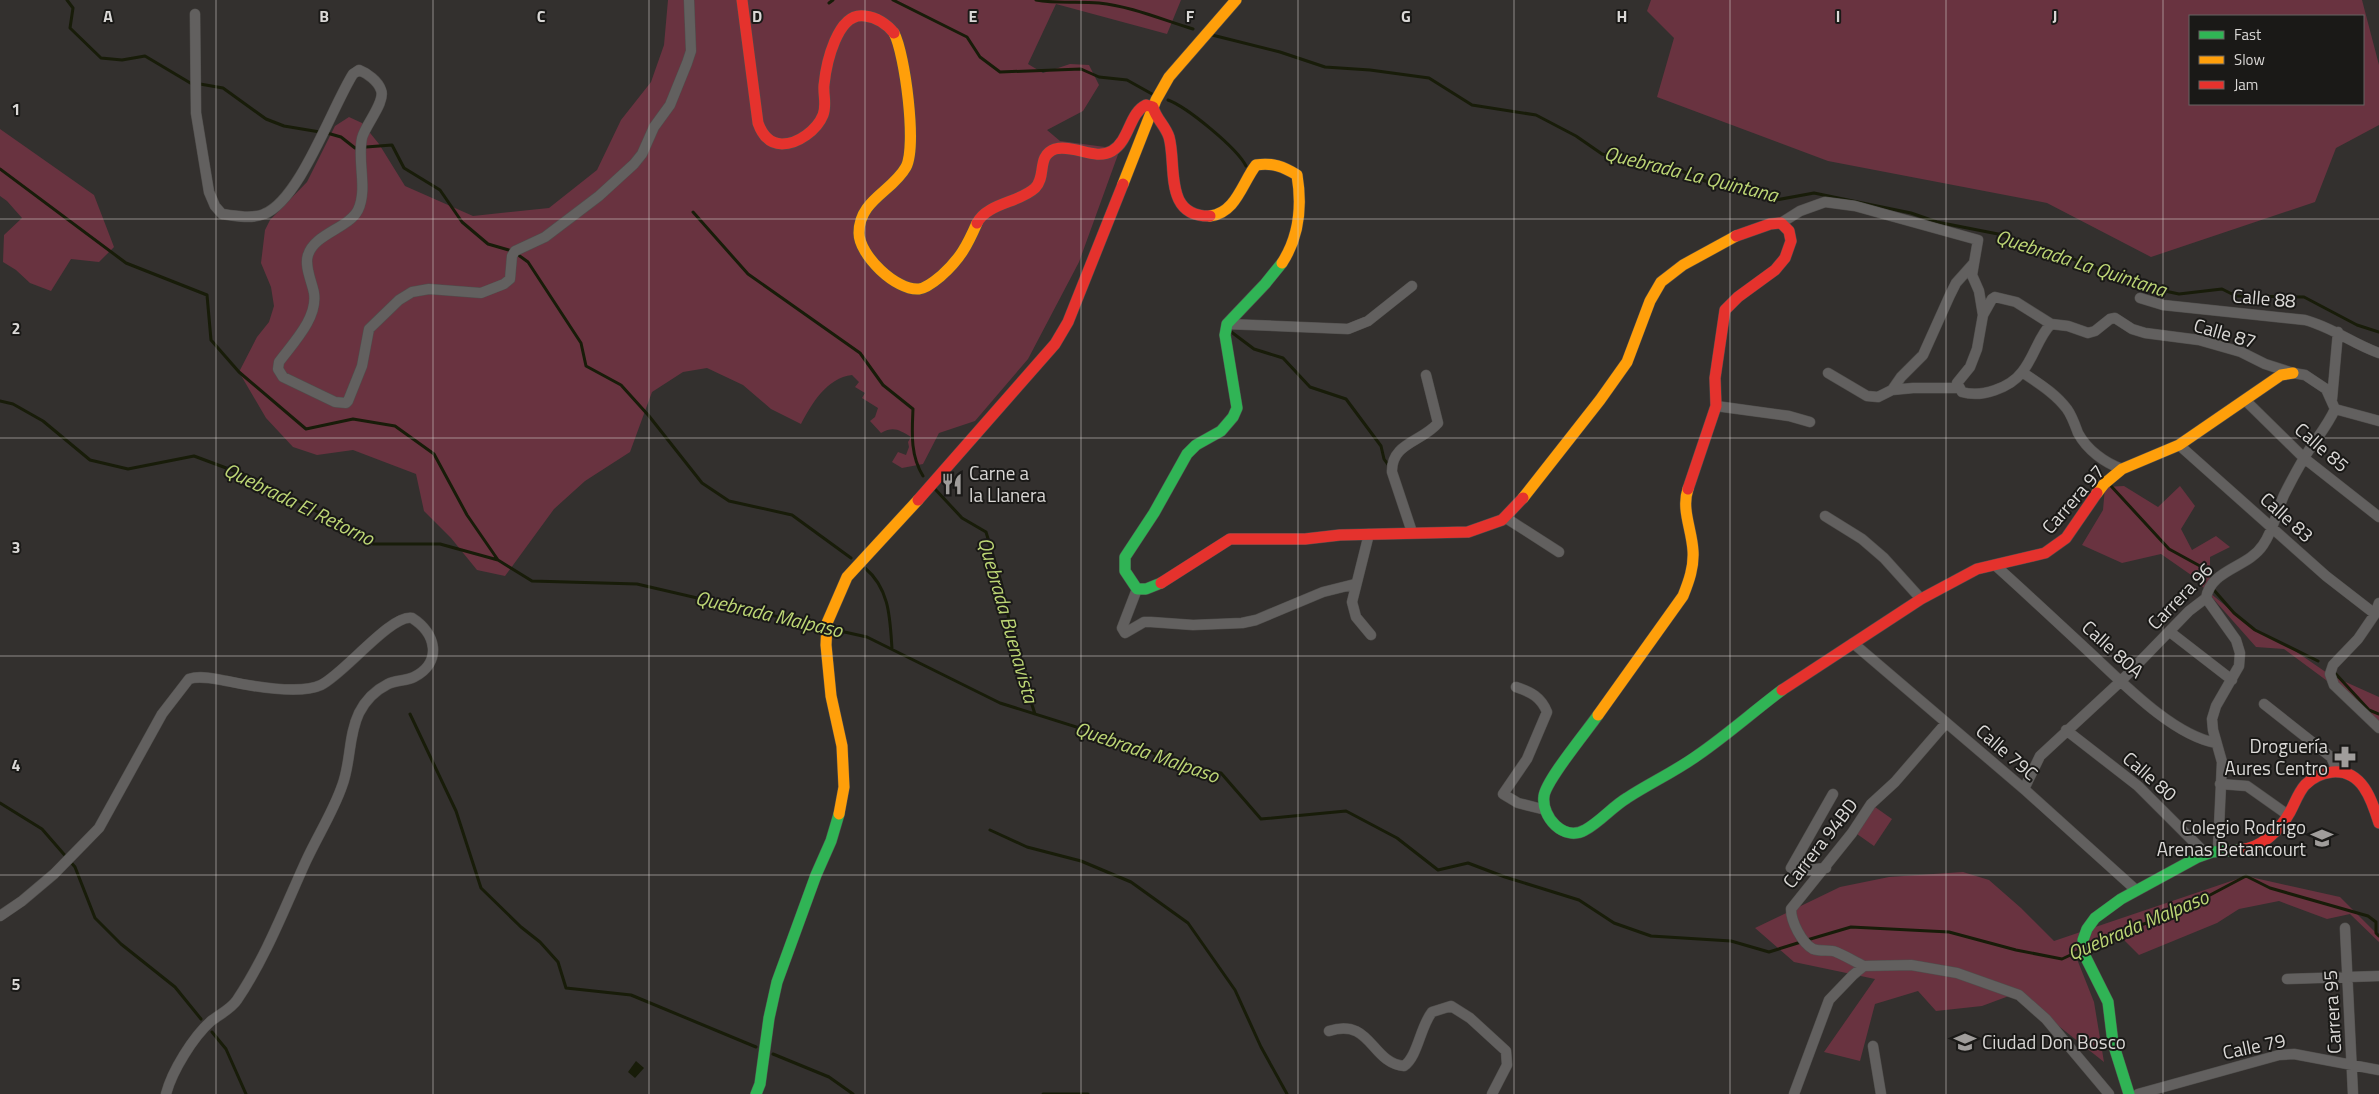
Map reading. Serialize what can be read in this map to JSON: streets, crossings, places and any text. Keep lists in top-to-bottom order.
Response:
{
  "streets": {
    "street": [
      "Calle 88",
      "Calle 87",
      "Calle 85",
      "Carrera 97",
      "Calle 83",
      "Carrera 96",
      "Calle 80A",
      "Calle 79C",
      "Calle 80",
      "Carrera 94BD",
      "Carrera 95",
      "Calle 79"
    ]
  },
  "crossings": [
    ["Calle 88", "Carrera 96"],
    ["Calle 87", "Carrera 97"],
    ["Calle 87", "Carrera 96"],
    ["Calle 85", "Carrera 97"],
    ["Calle 85", "Carrera 96"],
    ["Carrera 97", "Calle 83"],
    ["Carrera 97", "Calle 80A"],
    ["Carrera 97", "Calle 79C"],
    ["Calle 83", "Carrera 96"],
    ["Carrera 96", "Calle 80A"],
    ["Carrera 96", "Calle 79C"],
    ["Carrera 96", "Calle 80"],
    ["Calle 79C", "Carrera 94BD"],
    ["Carrera 95", "Calle 79"]
  ],
  "water": [
    "Quebrada La Quintana",
    "Quebrada El Retorno",
    "Quebrada Malpaso",
    "Quebrada Buenavista"
  ],
  "places": {
    "restaurant": ["Carne a la Llanera"],
    "pharmacy": ["Droguería Aures Centro"],
    "school or university": ["Colegio Rodrigo Arenas Betancourt", "Ciudad Don Bosco"]
  },
  "legend": ["Fast", "Slow", "Jam"],
  "grid": {
    "columns": [
      "A",
      "B",
      "C",
      "D",
      "E",
      "F",
      "G",
      "H",
      "I",
      "J"
    ],
    "rows": [
      "1",
      "2",
      "3",
      "4",
      "5"
    ]
  }
}
